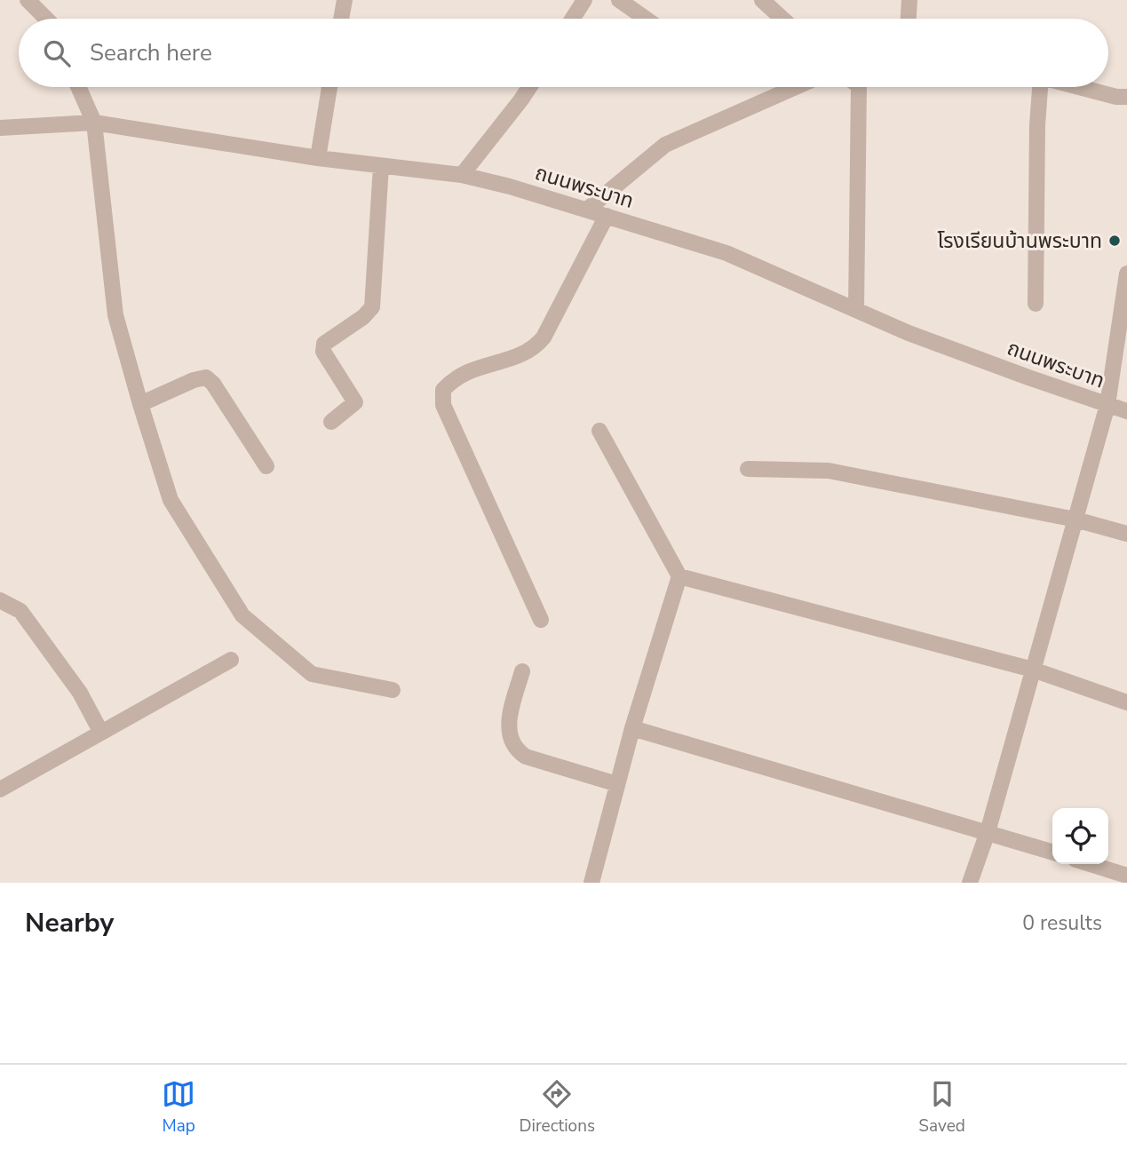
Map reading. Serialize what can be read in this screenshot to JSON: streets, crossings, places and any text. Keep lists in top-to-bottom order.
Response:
{
  "streets": {
    "street": ["ถนนพระบาท"]
  },
  "places": ["โรงเรียนบ้านพระบาท"],
  "page": {
    "search": "Search here",
    "heading": ["Nearby", "0 results"],
    "nav": ["Map", "Directions", "Saved"]
  }
}
